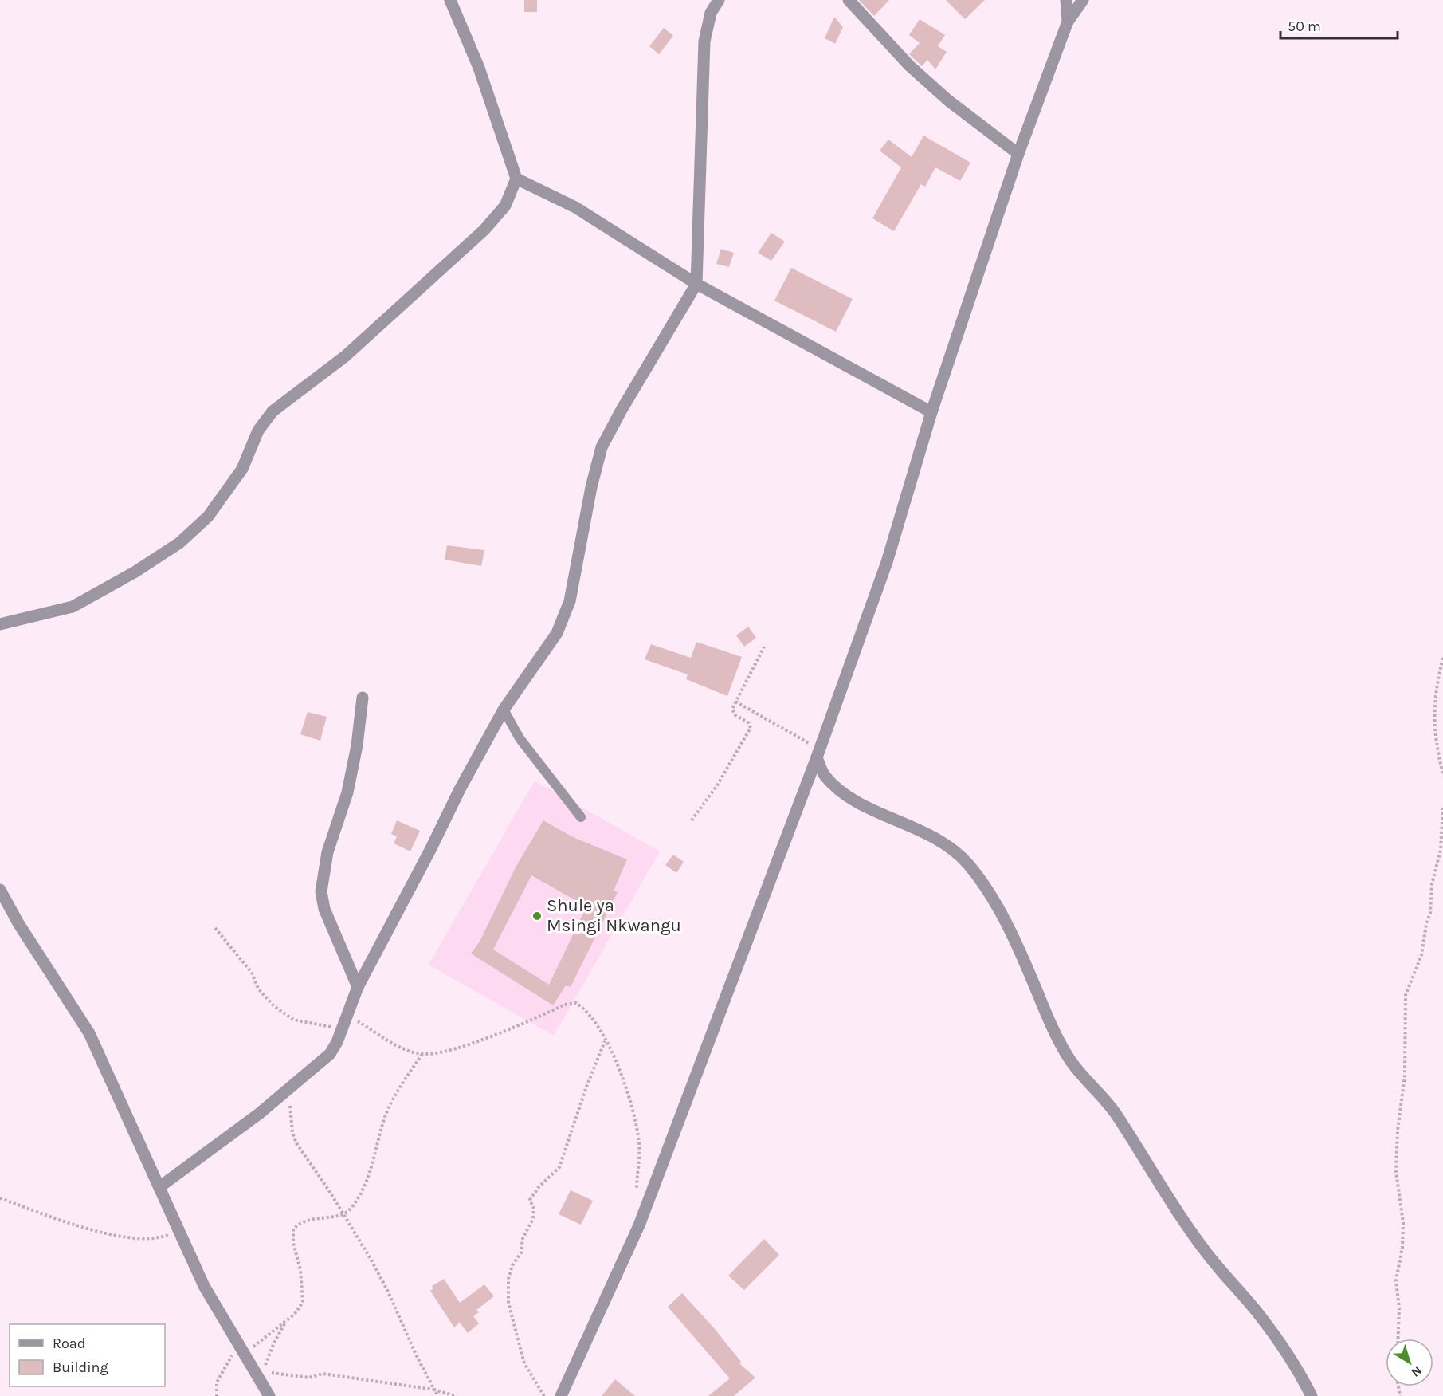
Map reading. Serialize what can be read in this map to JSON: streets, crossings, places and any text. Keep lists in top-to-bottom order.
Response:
{
  "places": ["Shule ya Msingi Nkwangu"],
  "legend": ["Road", "Building"],
  "scale_bar": "50 m",
  "north": "bottom right"
}
